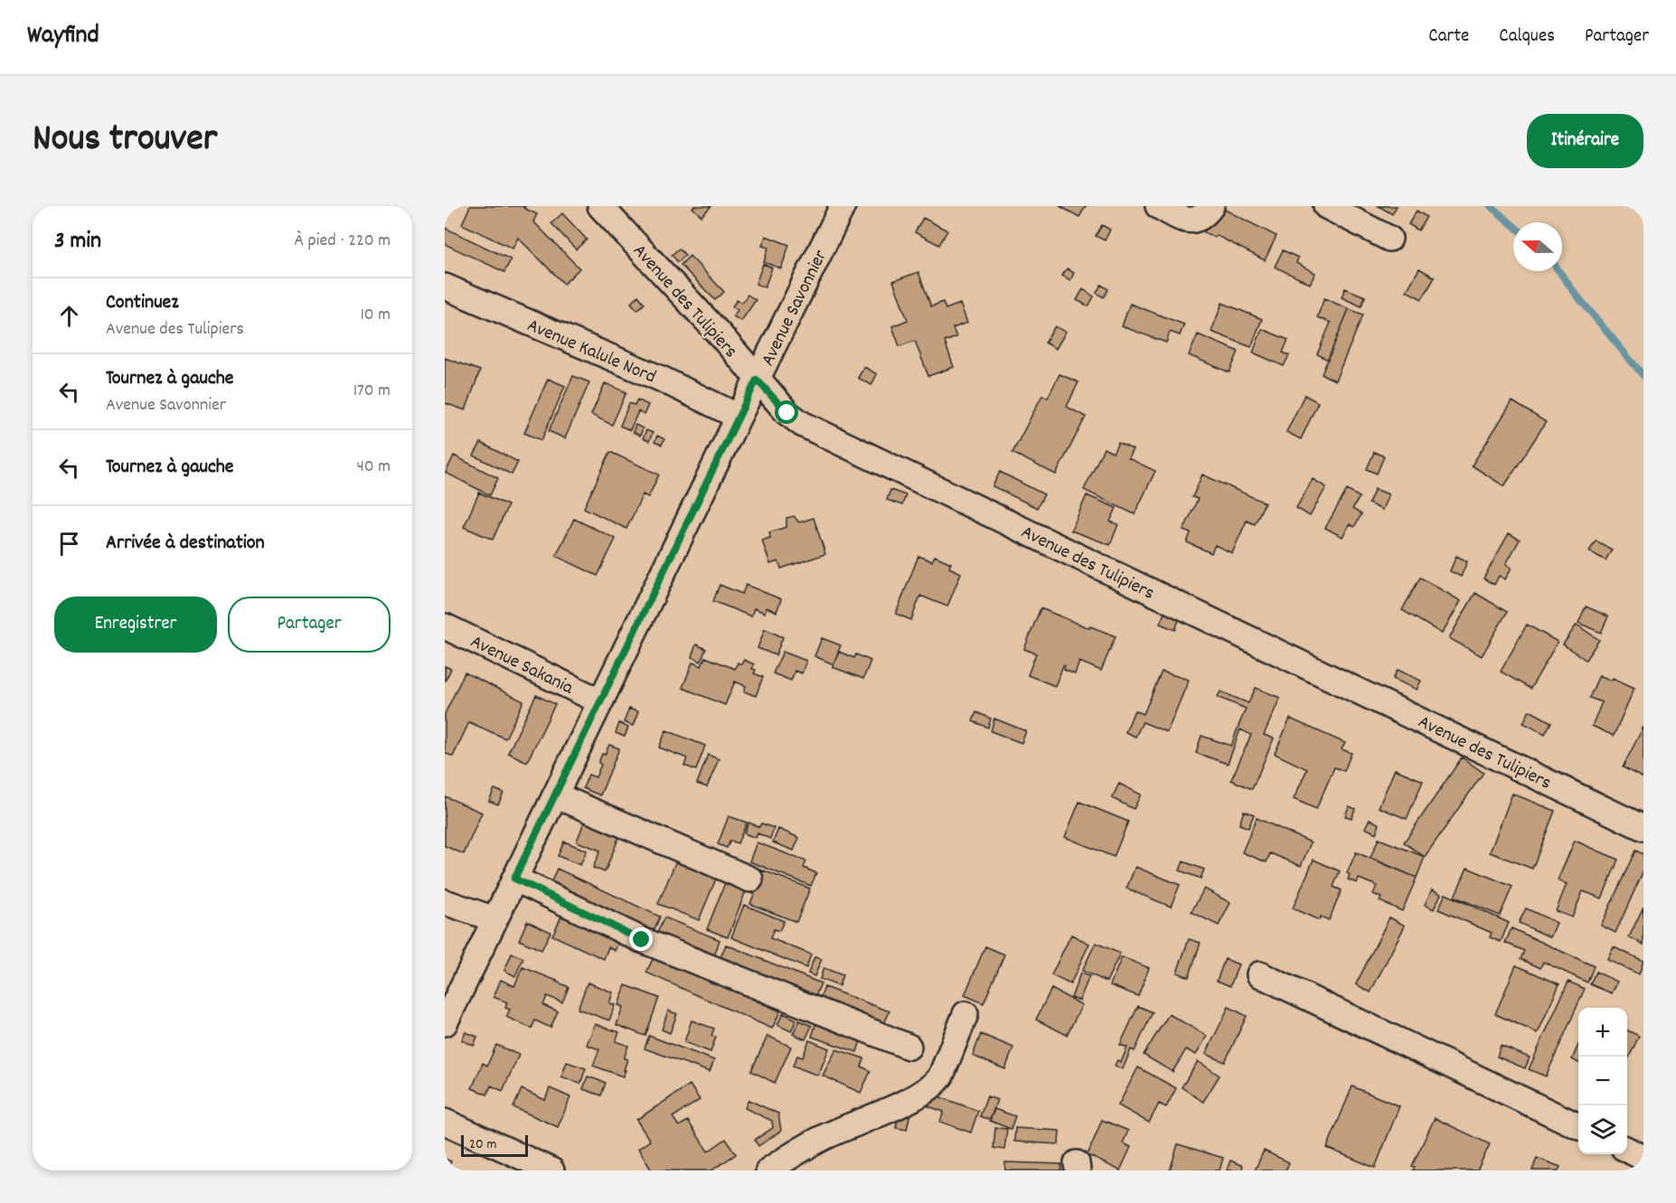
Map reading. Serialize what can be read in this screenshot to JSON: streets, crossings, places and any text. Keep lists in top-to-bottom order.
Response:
{
  "streets": {
    "street": [
      "Avenue des Tulipiers",
      "Avenue Savonnier",
      "Avenue Kalule Nord",
      "Avenue Sakania"
    ]
  },
  "crossings": [
    ["Avenue des Tulipiers", "Avenue Savonnier"],
    ["Avenue Savonnier", "Avenue Kalule Nord"],
    ["Avenue Savonnier", "Avenue Sakania"]
  ],
  "scale_bar": "20 m",
  "north": "left",
  "page": {
    "header": "Wayfind",
    "nav": ["Carte", "Calques", "Partager"],
    "title": "Nous trouver",
    "buttons": [
      "Itinéraire",
      ["Enregistrer", "Partager"]
    ],
    "heading": ["3 min", "À pied · 220 m"],
    "list": [
      ["Continuez", "Avenue des Tulipiers", "10 m"],
      ["Tournez à gauche", "Avenue Savonnier", "170 m"],
      ["Tournez à gauche", "40 m"],
      "Arrivée à destination"
    ],
    "map_buttons": ["+", "−"],
    "scale": "20 m"
  }
}
